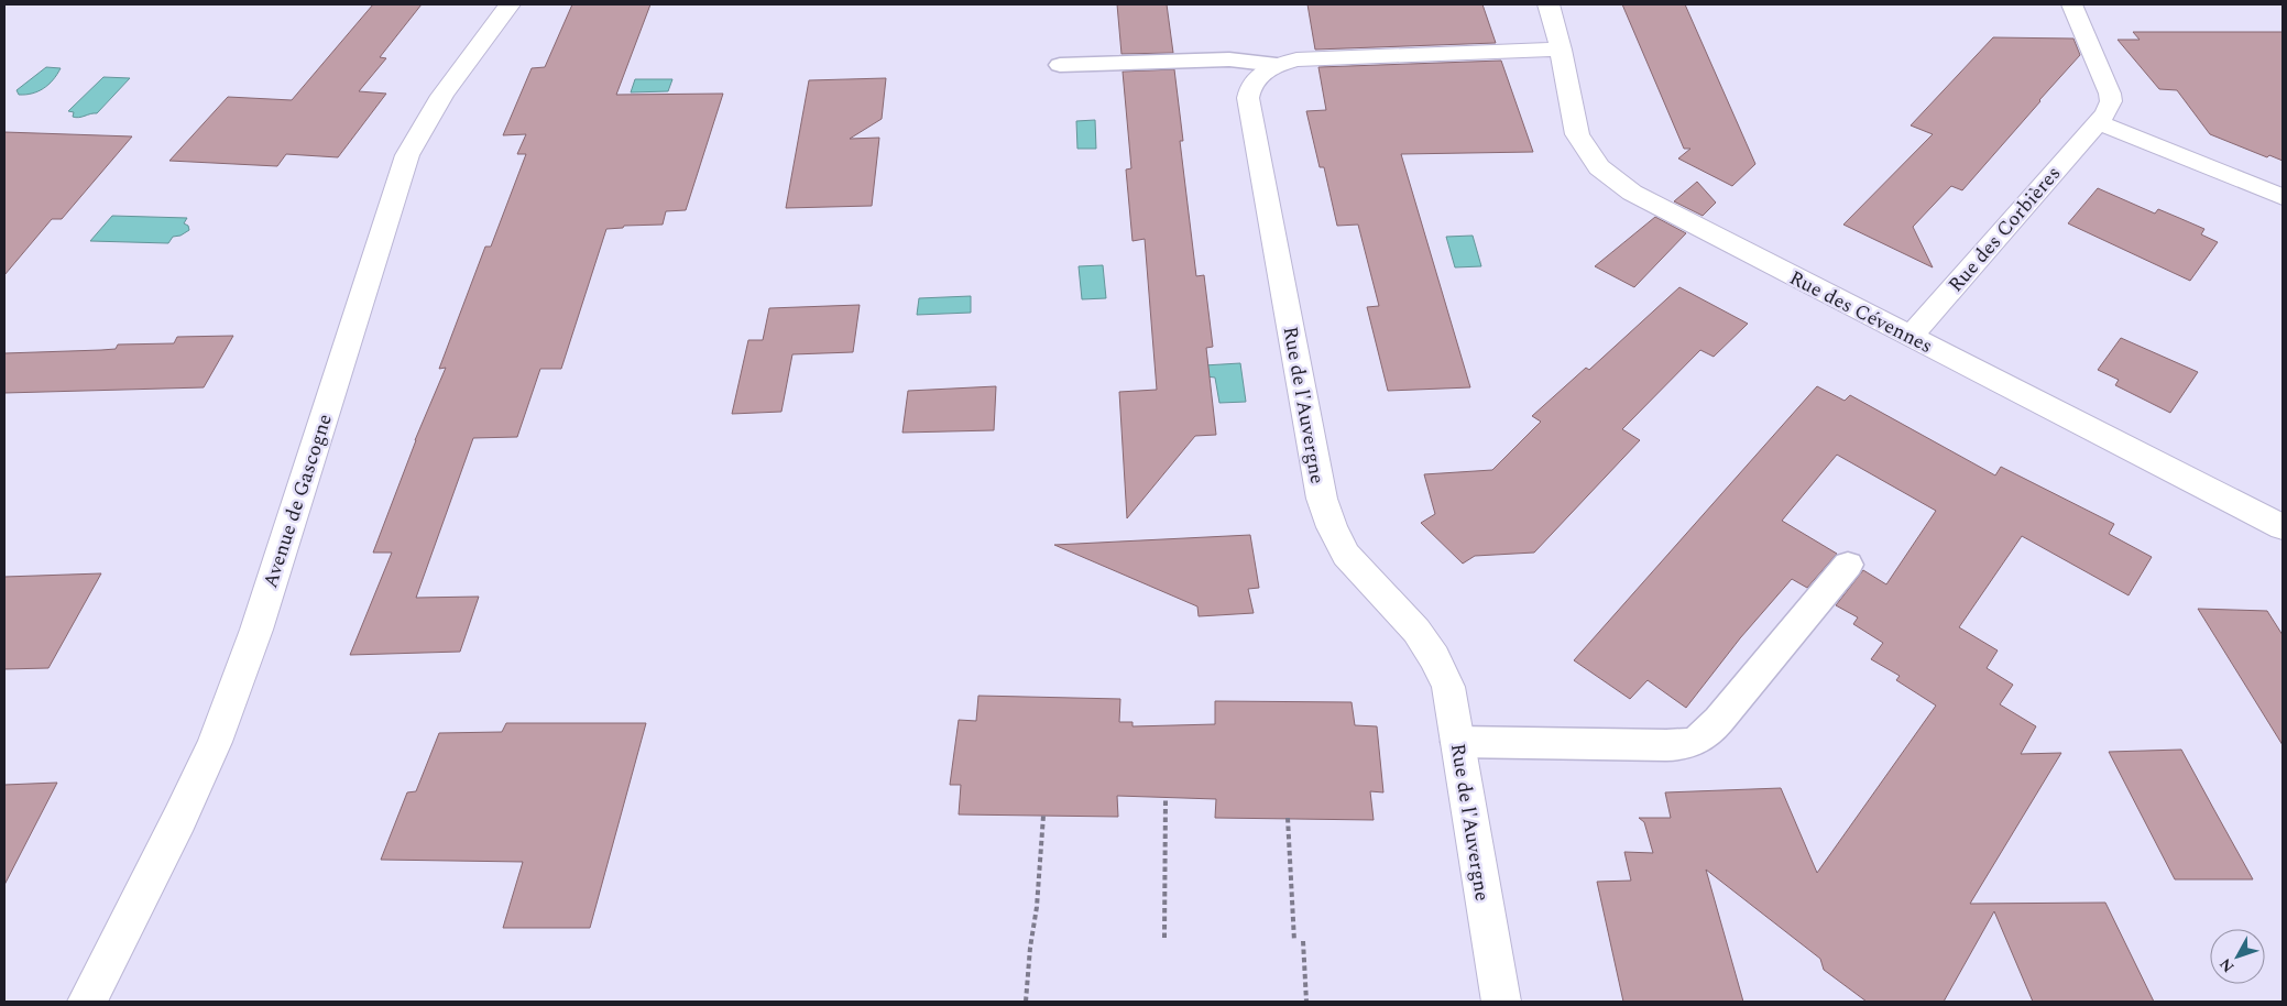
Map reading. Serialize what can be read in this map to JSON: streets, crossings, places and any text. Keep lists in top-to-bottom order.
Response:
{
  "streets": {
    "street": [
      "Rue des Corbières",
      "Rue des Cévennes",
      "Rue de l'Auvergne",
      "Avenue de Gascogne"
    ]
  },
  "crossings": [
    ["Rue des Corbières", "Rue des Cévennes"],
    ["Rue des Cévennes", "Rue de l'Auvergne"]
  ],
  "north": "bottom left"
}
